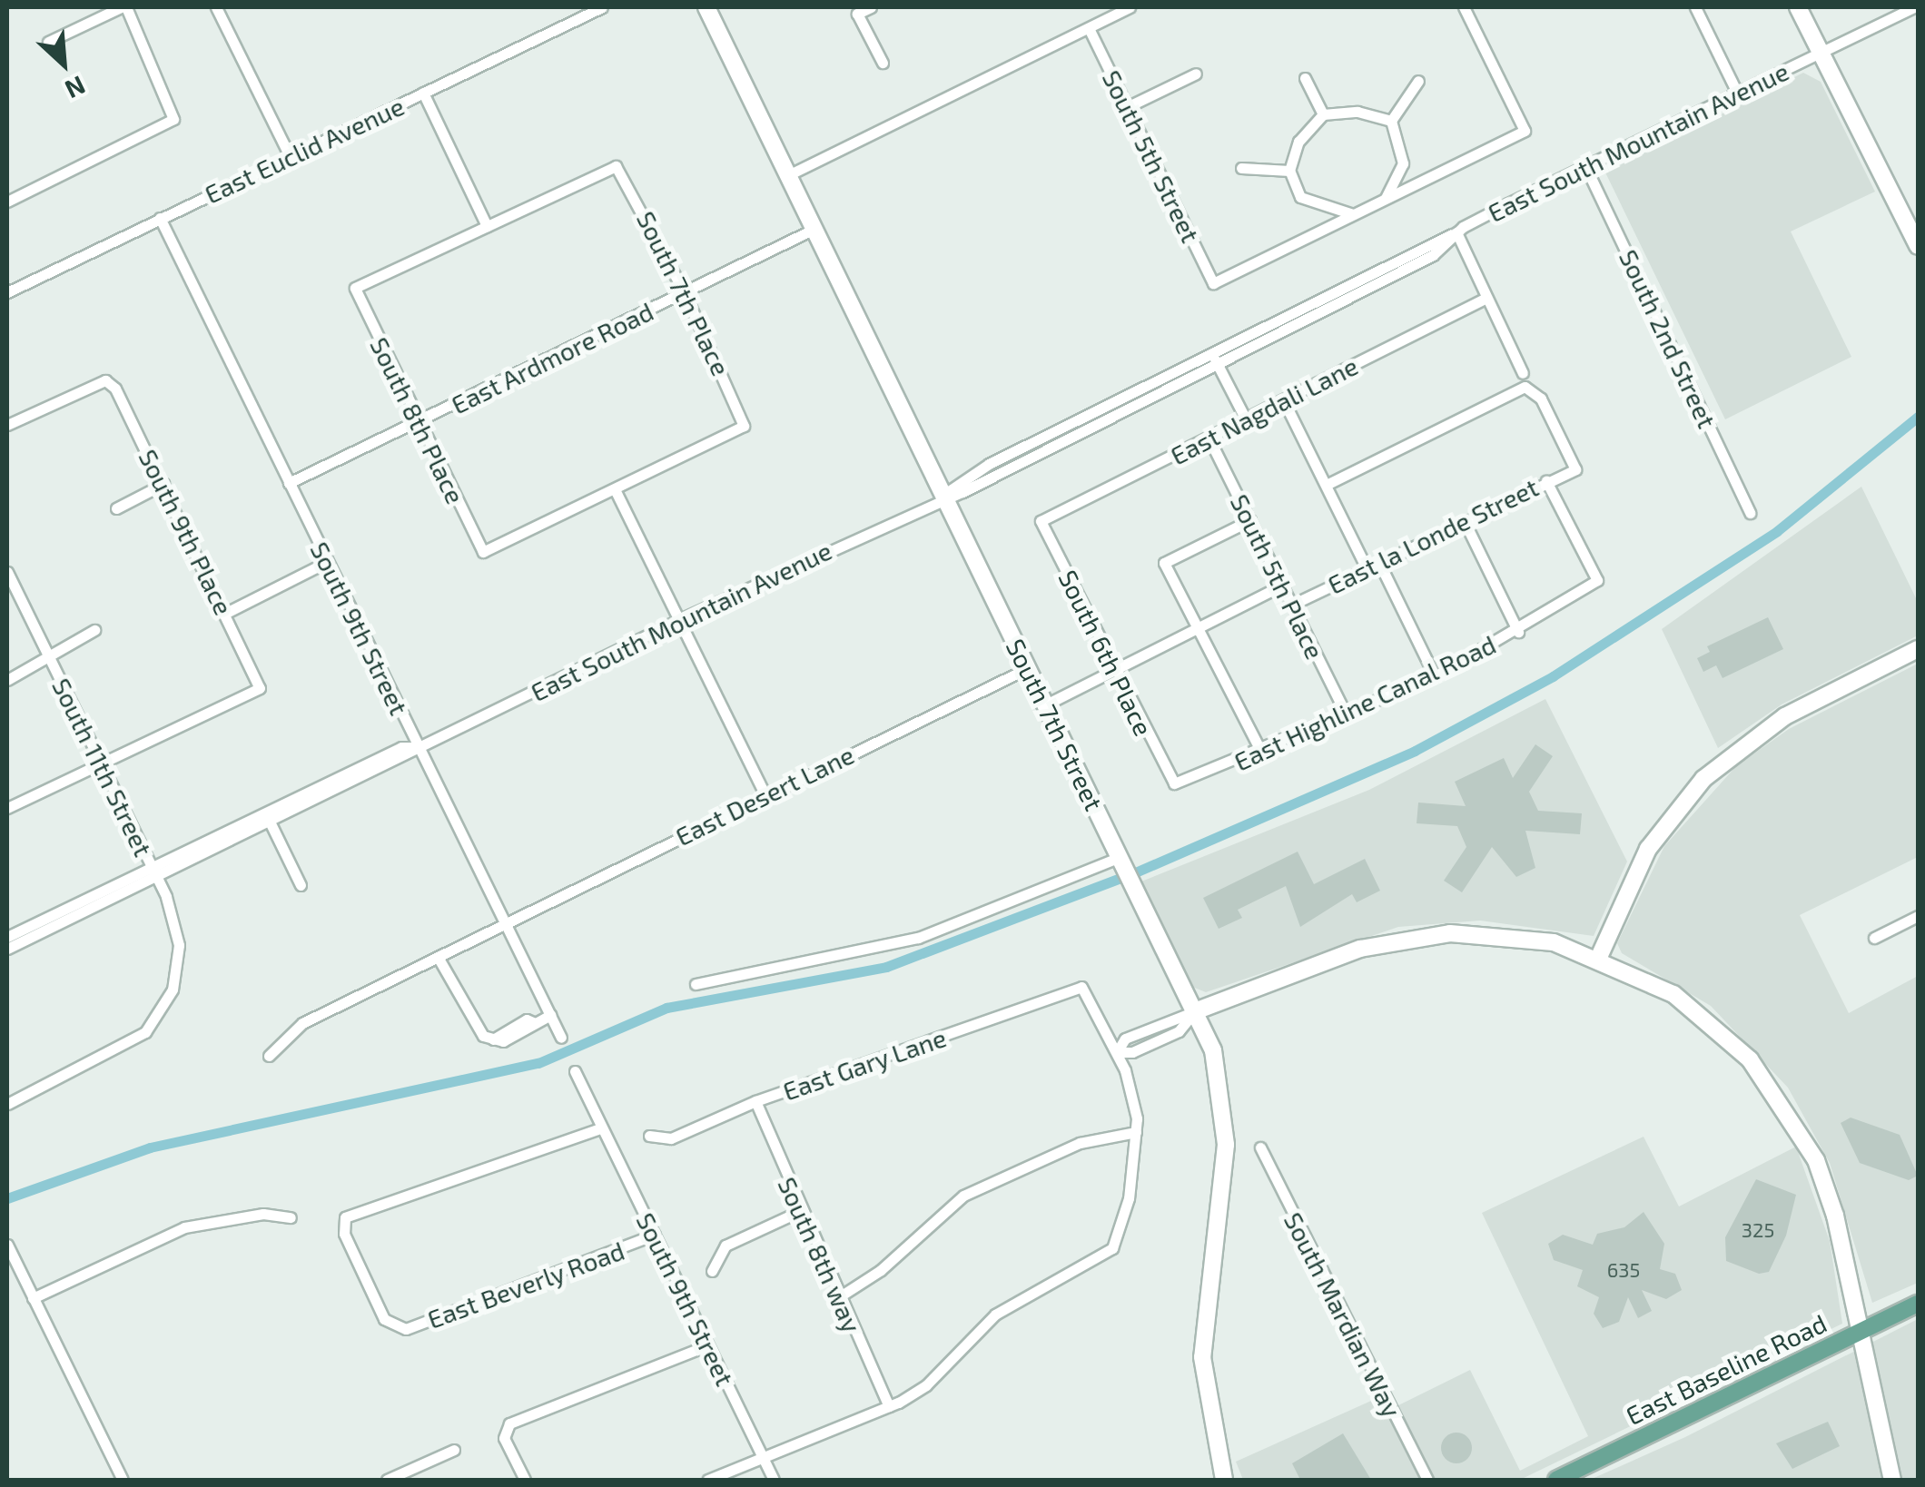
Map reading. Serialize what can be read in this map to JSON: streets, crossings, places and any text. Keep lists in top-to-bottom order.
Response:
{
  "streets": {
    "main road": ["South 7th Street", "East Baseline Road"],
    "street": [
      "East South Mountain Avenue",
      "East Euclid Avenue",
      "South 5th Street",
      "South 7th Place",
      "South 2nd Street",
      "East Ardmore Road",
      "East Nagdali Lane",
      "South 8th Place",
      "South 9th Place",
      "East la Londe Street",
      "South 5th Place",
      "South 9th Street",
      "South 6th Place",
      "East Highline Canal Road",
      "South 11th Street",
      "East Desert Lane",
      "East Gary Lane",
      "South 8th way",
      "East Beverly Road",
      "South Mardian Way"
    ]
  },
  "crossings": [
    ["East South Mountain Avenue", "South 2nd Street"],
    ["East South Mountain Avenue", "South 9th Street"],
    ["East South Mountain Avenue", "South 7th Street"],
    ["East South Mountain Avenue", "South 11th Street"],
    ["East Euclid Avenue", "South 9th Street"],
    ["South 7th Place", "East Ardmore Road"],
    ["South 7th Place", "South 8th Place"],
    ["East Ardmore Road", "South 8th Place"],
    ["East Ardmore Road", "South 9th Street"],
    ["East Ardmore Road", "South 7th Street"],
    ["East Nagdali Lane", "South 5th Place"],
    ["East Nagdali Lane", "South 6th Place"],
    ["South 9th Place", "South 11th Street"],
    ["East la Londe Street", "South 5th Place"],
    ["East la Londe Street", "East Highline Canal Road"],
    ["South 5th Place", "East Highline Canal Road"],
    ["South 9th Street", "East Desert Lane"],
    ["South 9th Street", "East Beverly Road"],
    ["South 6th Place", "East Highline Canal Road"],
    ["South 7th Street", "East Desert Lane"],
    ["East Gary Lane", "South 8th way"]
  ],
  "house_numbers": ["325", "635"],
  "north": "bottom right"
}
